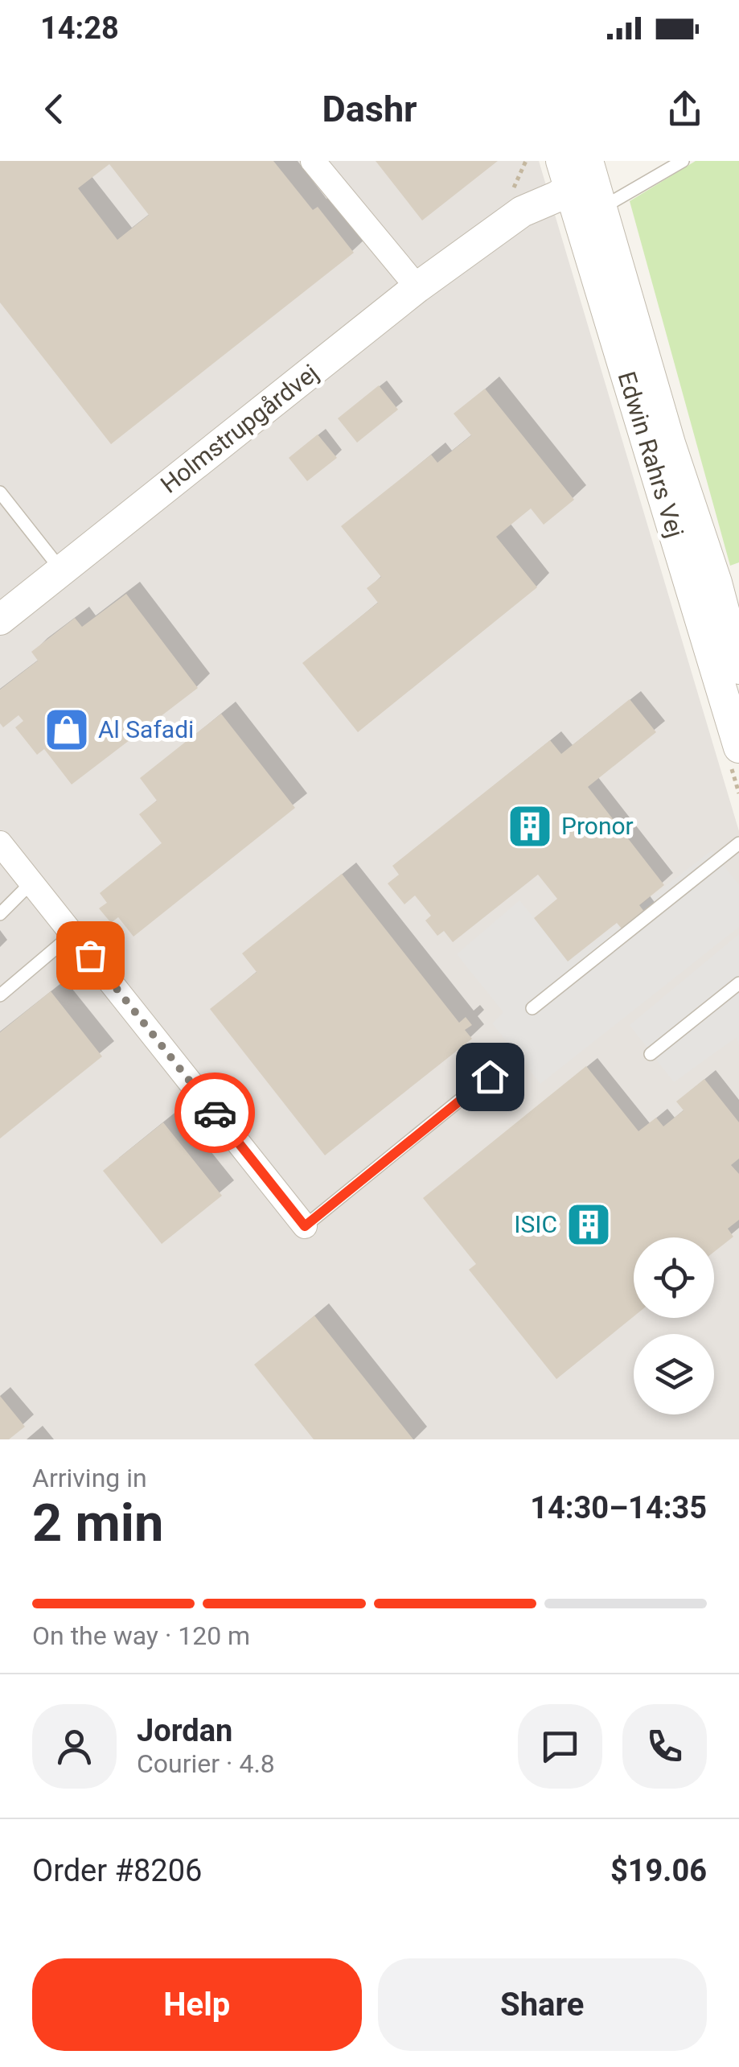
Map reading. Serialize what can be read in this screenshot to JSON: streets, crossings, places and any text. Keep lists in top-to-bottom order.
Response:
{
  "streets": {
    "street": ["Holmstrupgårdvej", "Edwin Rahrs Vej"]
  },
  "crossings": [
    ["Holmstrupgårdvej", "Edwin Rahrs Vej"]
  ],
  "places": {
    "shop": ["Al Safadi"],
    "building": ["Pronor", "ISIC"]
  },
  "page": {
    "status": "14:28",
    "header": "Dashr",
    "heading": ["2 min", "Arriving in", "14:30–14:35"],
    "panel": [
      "Jordan",
      "Courier · 4.8",
      "Order #8206",
      "$19.06"
    ],
    "bar": "On the way · 120 m",
    "buttons": ["Help", "Share"]
  }
}
